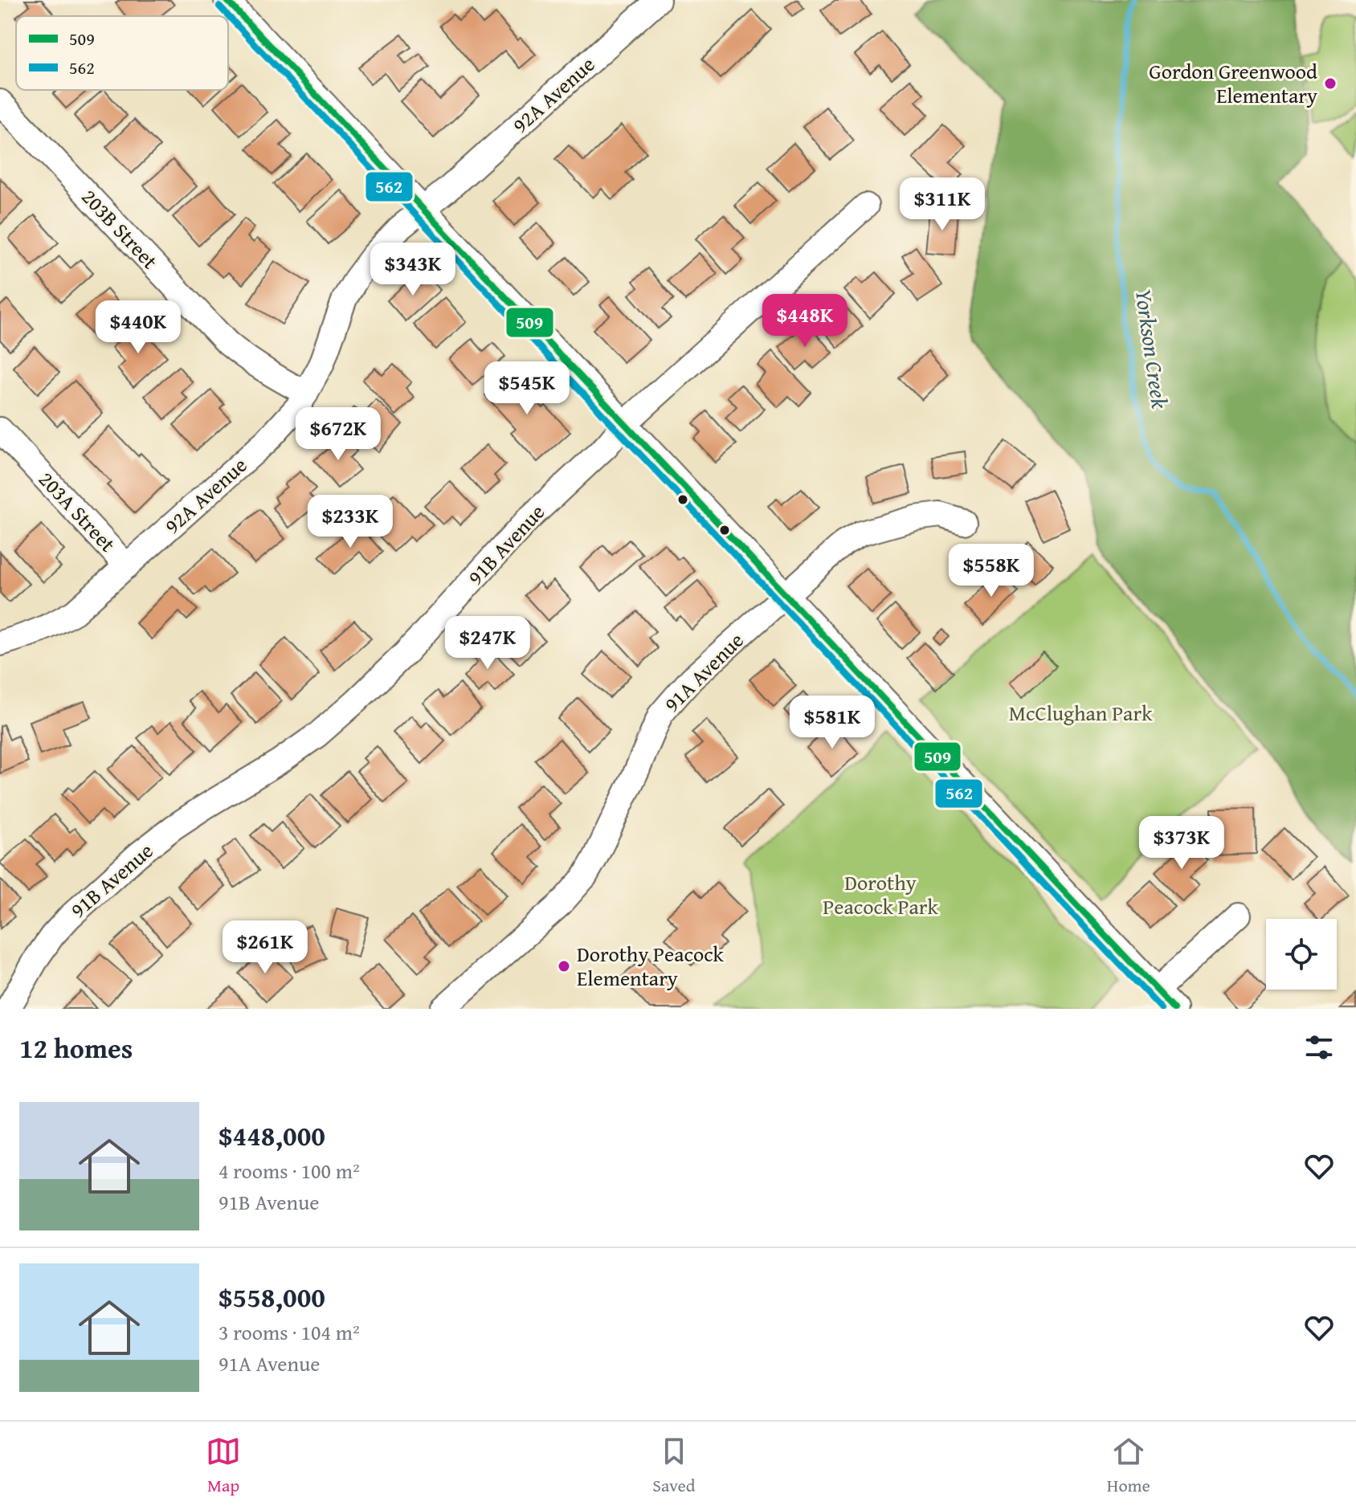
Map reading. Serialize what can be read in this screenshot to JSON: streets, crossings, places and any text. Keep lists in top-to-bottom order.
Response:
{
  "streets": {
    "street": [
      "92A Avenue",
      "203B Street",
      "203A Street",
      "91B Avenue",
      "91A Avenue"
    ]
  },
  "crossings": [
    ["92A Avenue", "203B Street"],
    ["92A Avenue", "203A Street"]
  ],
  "water": ["Yorkson Creek"],
  "parks": ["McClughan Park", "Dorothy Peacock Park"],
  "places": ["Gordon Greenwood Elementary", "Dorothy Peacock Elementary"],
  "lines": ["transit line 509", "transit line 562"],
  "legend": ["509", "562"],
  "page": {
    "price": [
      "$311K",
      "$343K",
      "$448K",
      "$440K",
      "$545K",
      "$672K",
      "$233K",
      "$558K",
      "$247K",
      "$581K",
      "$373K",
      "$261K"
    ],
    "heading": "12 homes",
    "list": [
      {
        "name": "$448,000",
        "note": "4 rooms · 100 m² · 91B Avenue"
      },
      {
        "name": "$558,000",
        "note": "3 rooms · 104 m² · 91A Avenue"
      }
    ],
    "tabs": ["Map", "Saved", "Home"]
  }
}
